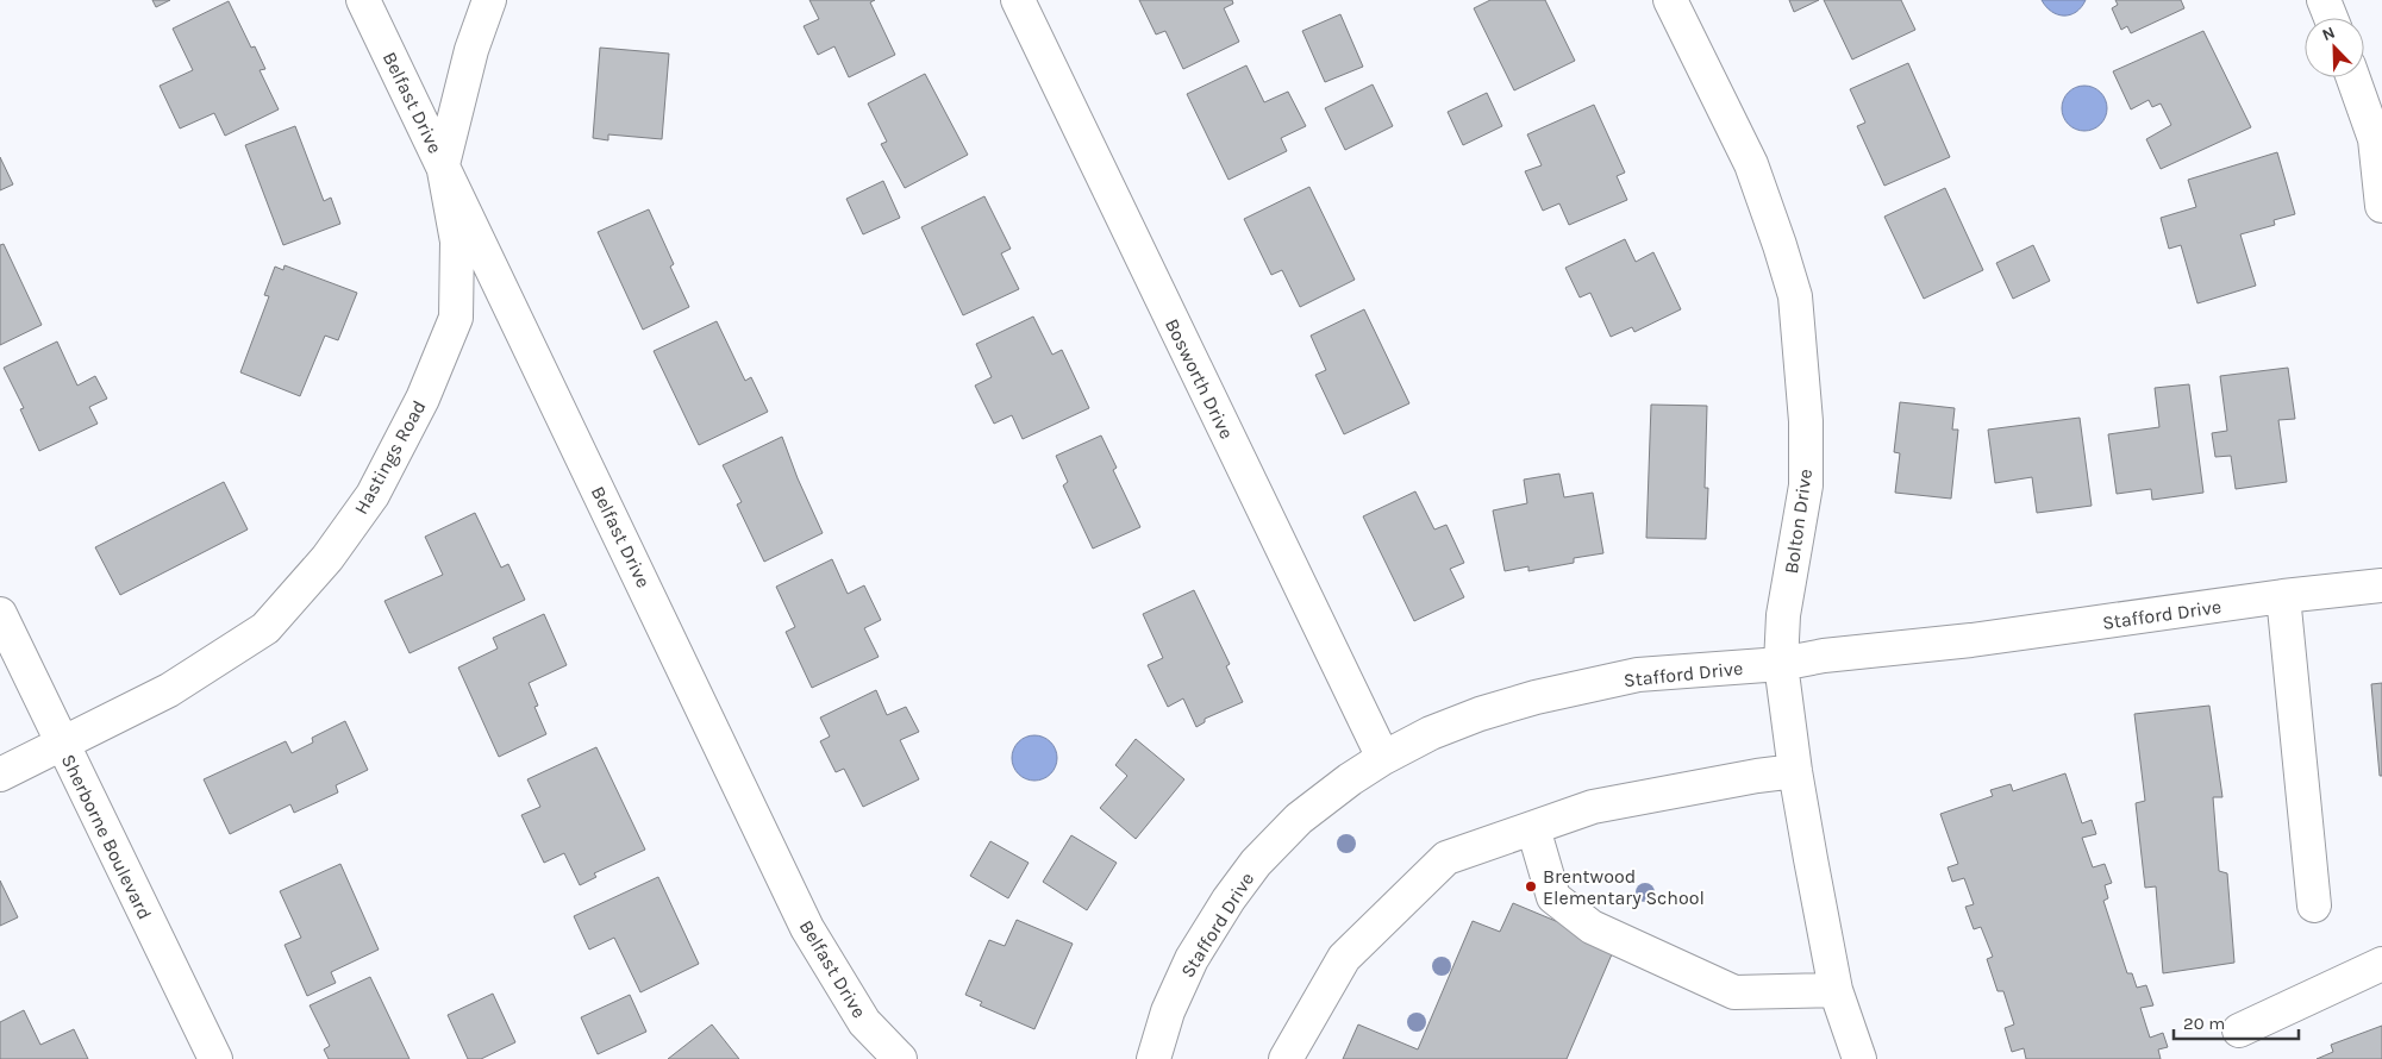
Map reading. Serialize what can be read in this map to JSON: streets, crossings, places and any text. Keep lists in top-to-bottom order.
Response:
{
  "streets": {
    "street": [
      "Belfast Drive",
      "Bosworth Drive",
      "Hastings Road",
      "Bolton Drive",
      "Stafford Drive",
      "Sherborne Boulevard"
    ]
  },
  "crossings": [
    ["Belfast Drive", "Hastings Road"],
    ["Bosworth Drive", "Stafford Drive"],
    ["Hastings Road", "Sherborne Boulevard"],
    ["Bolton Drive", "Stafford Drive"]
  ],
  "places": ["Brentwood Elementary School"],
  "scale_bar": "20 m",
  "north": "top left"
}
